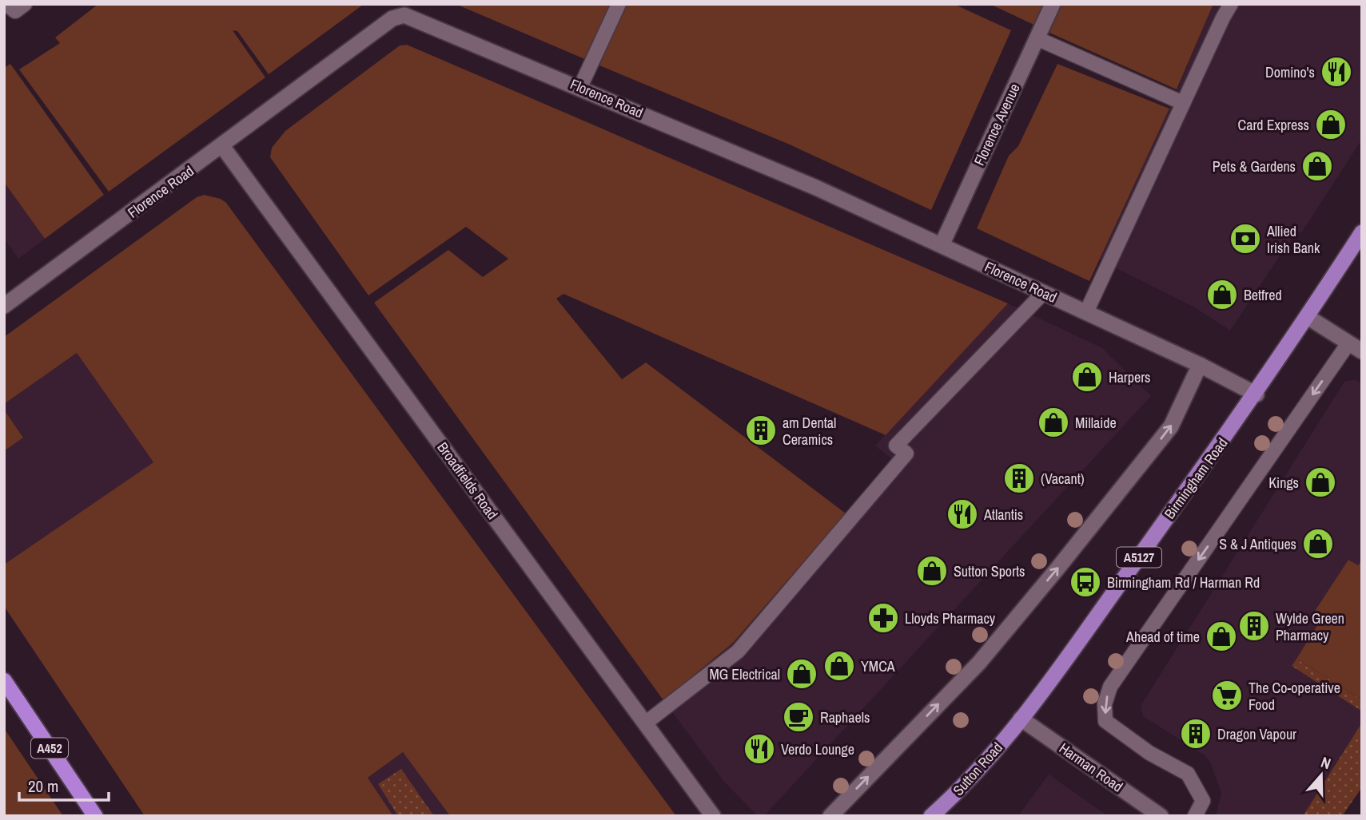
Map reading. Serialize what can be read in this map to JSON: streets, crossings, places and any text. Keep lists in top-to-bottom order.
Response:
{
  "streets": {
    "highway": ["A452"],
    "main road": ["Birmingham Road", "A5127", "Sutton Road"],
    "street": [
      "Florence Road",
      "Florence Avenue",
      "Broadfields Road",
      "Harman Road"
    ]
  },
  "crossings": [
    ["Florence Road", "Florence Avenue"],
    ["Florence Road", "Birmingham Road"],
    ["Florence Road", "Broadfields Road"],
    ["Birmingham Road", "Harman Road"],
    ["Birmingham Road", "Sutton Road"],
    ["Harman Road", "Sutton Road"]
  ],
  "places": {
    "restaurant": ["Domino's", "Atlantis", "Verdo Lounge"],
    "shop": [
      "Card Express",
      "Pets & Gardens",
      "Betfred",
      "Harpers",
      "Millaide",
      "Kings",
      "S & J Antiques",
      "Sutton Sports",
      "Ahead of time",
      "YMCA",
      "MG Electrical"
    ],
    "bank": ["Allied Irish Bank"],
    "building": [
      "am Dental Ceramics",
      "(Vacant)",
      "Wylde Green Pharmacy",
      "Dragon Vapour"
    ],
    "bus stop": ["Birmingham Rd / Harman Rd"],
    "pharmacy": ["Lloyds Pharmacy"],
    "supermarket": ["The Co-operative Food"],
    "cafe": ["Raphaels"]
  },
  "scale_bar": "20 m",
  "north": "top"
}
